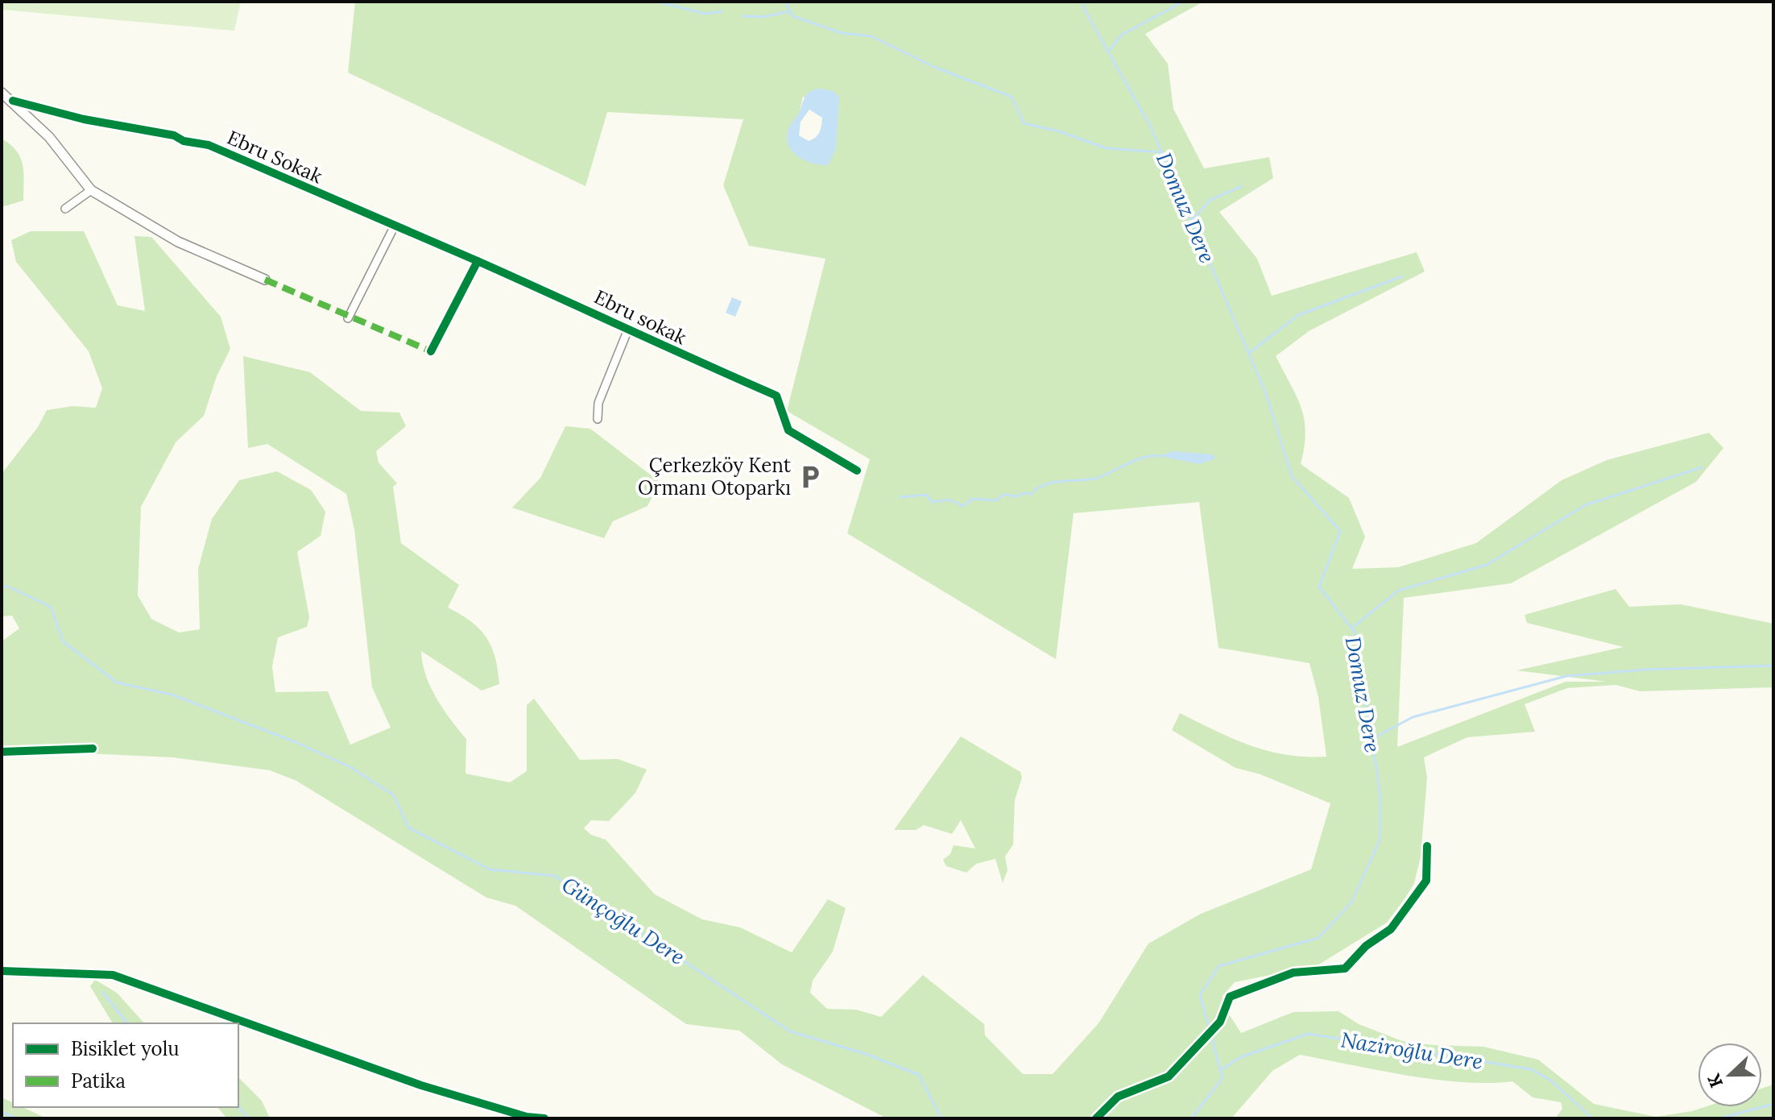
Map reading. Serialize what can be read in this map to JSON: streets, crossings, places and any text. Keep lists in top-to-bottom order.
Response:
{
  "streets": {
    "street": ["Ebru Sokak", "Ebru sokak"]
  },
  "crossings": [
    ["Ebru Sokak", "Ebru sokak"]
  ],
  "water": ["Domuz Dere", "Günçoğlu Dere", "Naziroğlu Dere"],
  "places": {
    "parking": ["Çerkezköy Kent Ormanı Otoparkı"]
  },
  "legend": ["Bisiklet yolu", "Patika"],
  "north": "left"
}
